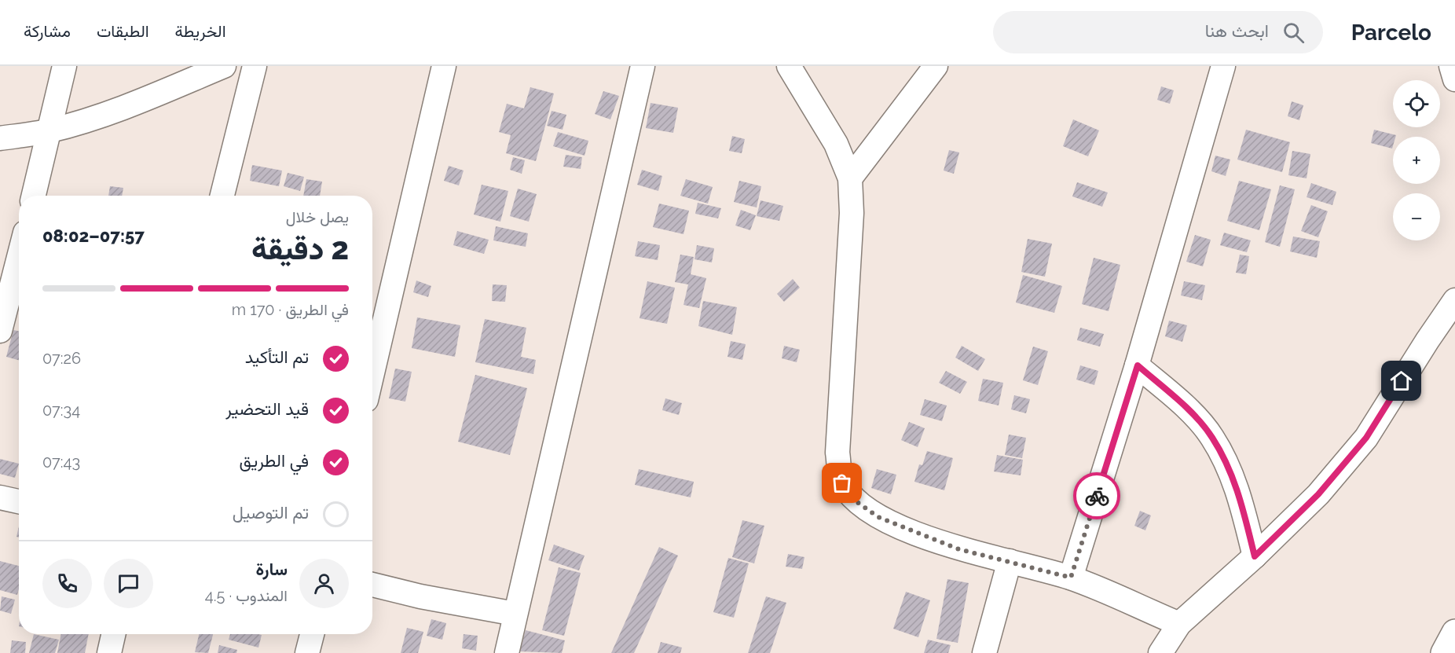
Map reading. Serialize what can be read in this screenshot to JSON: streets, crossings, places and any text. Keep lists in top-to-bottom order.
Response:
{
  "page": {
    "header": "Parcelo",
    "search": "ابحث هنا",
    "nav": ["الخريطة", "الطبقات", "مشاركة"],
    "map_buttons": ["+", "−"],
    "heading": ["2 دقيقة", "يصل خلال", "07:57–08:02"],
    "panel": ["سارة", "المندوب · 4.5"],
    "bar": "في الطريق · 170 m",
    "list": [
      ["تم التأكيد", "07:26"],
      ["قيد التحضير", "07:34"],
      ["في الطريق", "07:43"],
      "تم التوصيل"
    ]
  }
}
